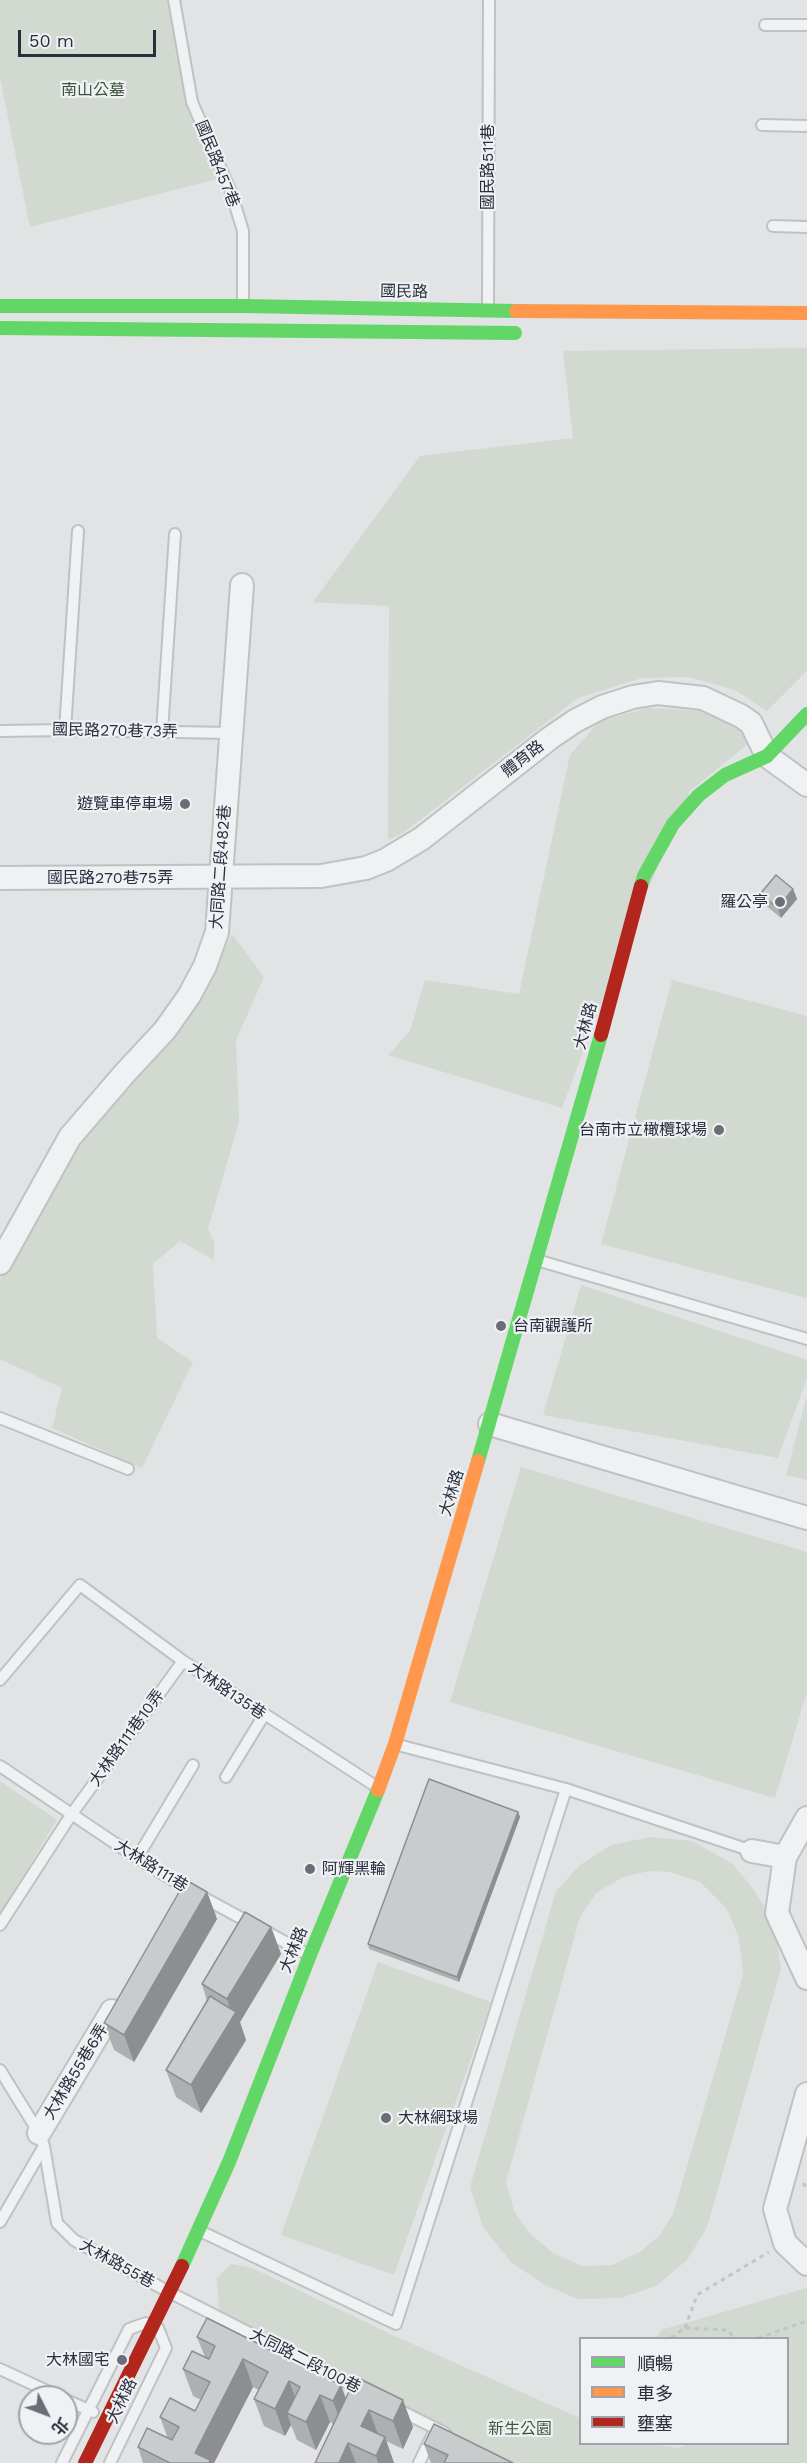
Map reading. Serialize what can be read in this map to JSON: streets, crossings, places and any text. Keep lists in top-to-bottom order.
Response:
{
  "streets": {
    "street": [
      "國民路",
      "體育路",
      "大同路二段482巷",
      "國民路270巷75弄",
      "大林路",
      "大林路55巷6弄"
    ],
    "lane": [
      "國民路457巷",
      "國民路511巷",
      "國民路270巷73弄",
      "大林路135巷",
      "大林路111巷10弄",
      "大林路111巷",
      "大林路55巷",
      "大同路二段100巷"
    ]
  },
  "crossings": [
    ["國民路457巷", "國民路"],
    ["國民路511巷", "國民路"],
    ["國民路270巷73弄", "大同路二段482巷"],
    ["體育路", "大同路二段482巷"],
    ["體育路", "國民路270巷75弄"],
    ["體育路", "大林路"],
    ["大同路二段482巷", "國民路270巷75弄"],
    ["大林路", "大林路135巷"],
    ["大林路", "大林路111巷"],
    ["大林路", "大林路55巷"],
    ["大林路", "大同路二段100巷"],
    ["大林路135巷", "大林路111巷10弄"],
    ["大林路111巷10弄", "大林路111巷"],
    ["大林路55巷6弄", "大林路55巷"],
    ["大林路55巷", "大同路二段100巷"]
  ],
  "parks": ["南山公墓", "新生公園"],
  "places": [
    "遊覽車停車場",
    "羅公亭",
    "台南市立橄欖球場",
    "台南觀護所",
    "阿輝黑輪",
    "大林網球場",
    "大林國宅"
  ],
  "legend": ["順暢", "車多", "壅塞"],
  "scale_bar": "50 m",
  "north": "bottom right"
}
